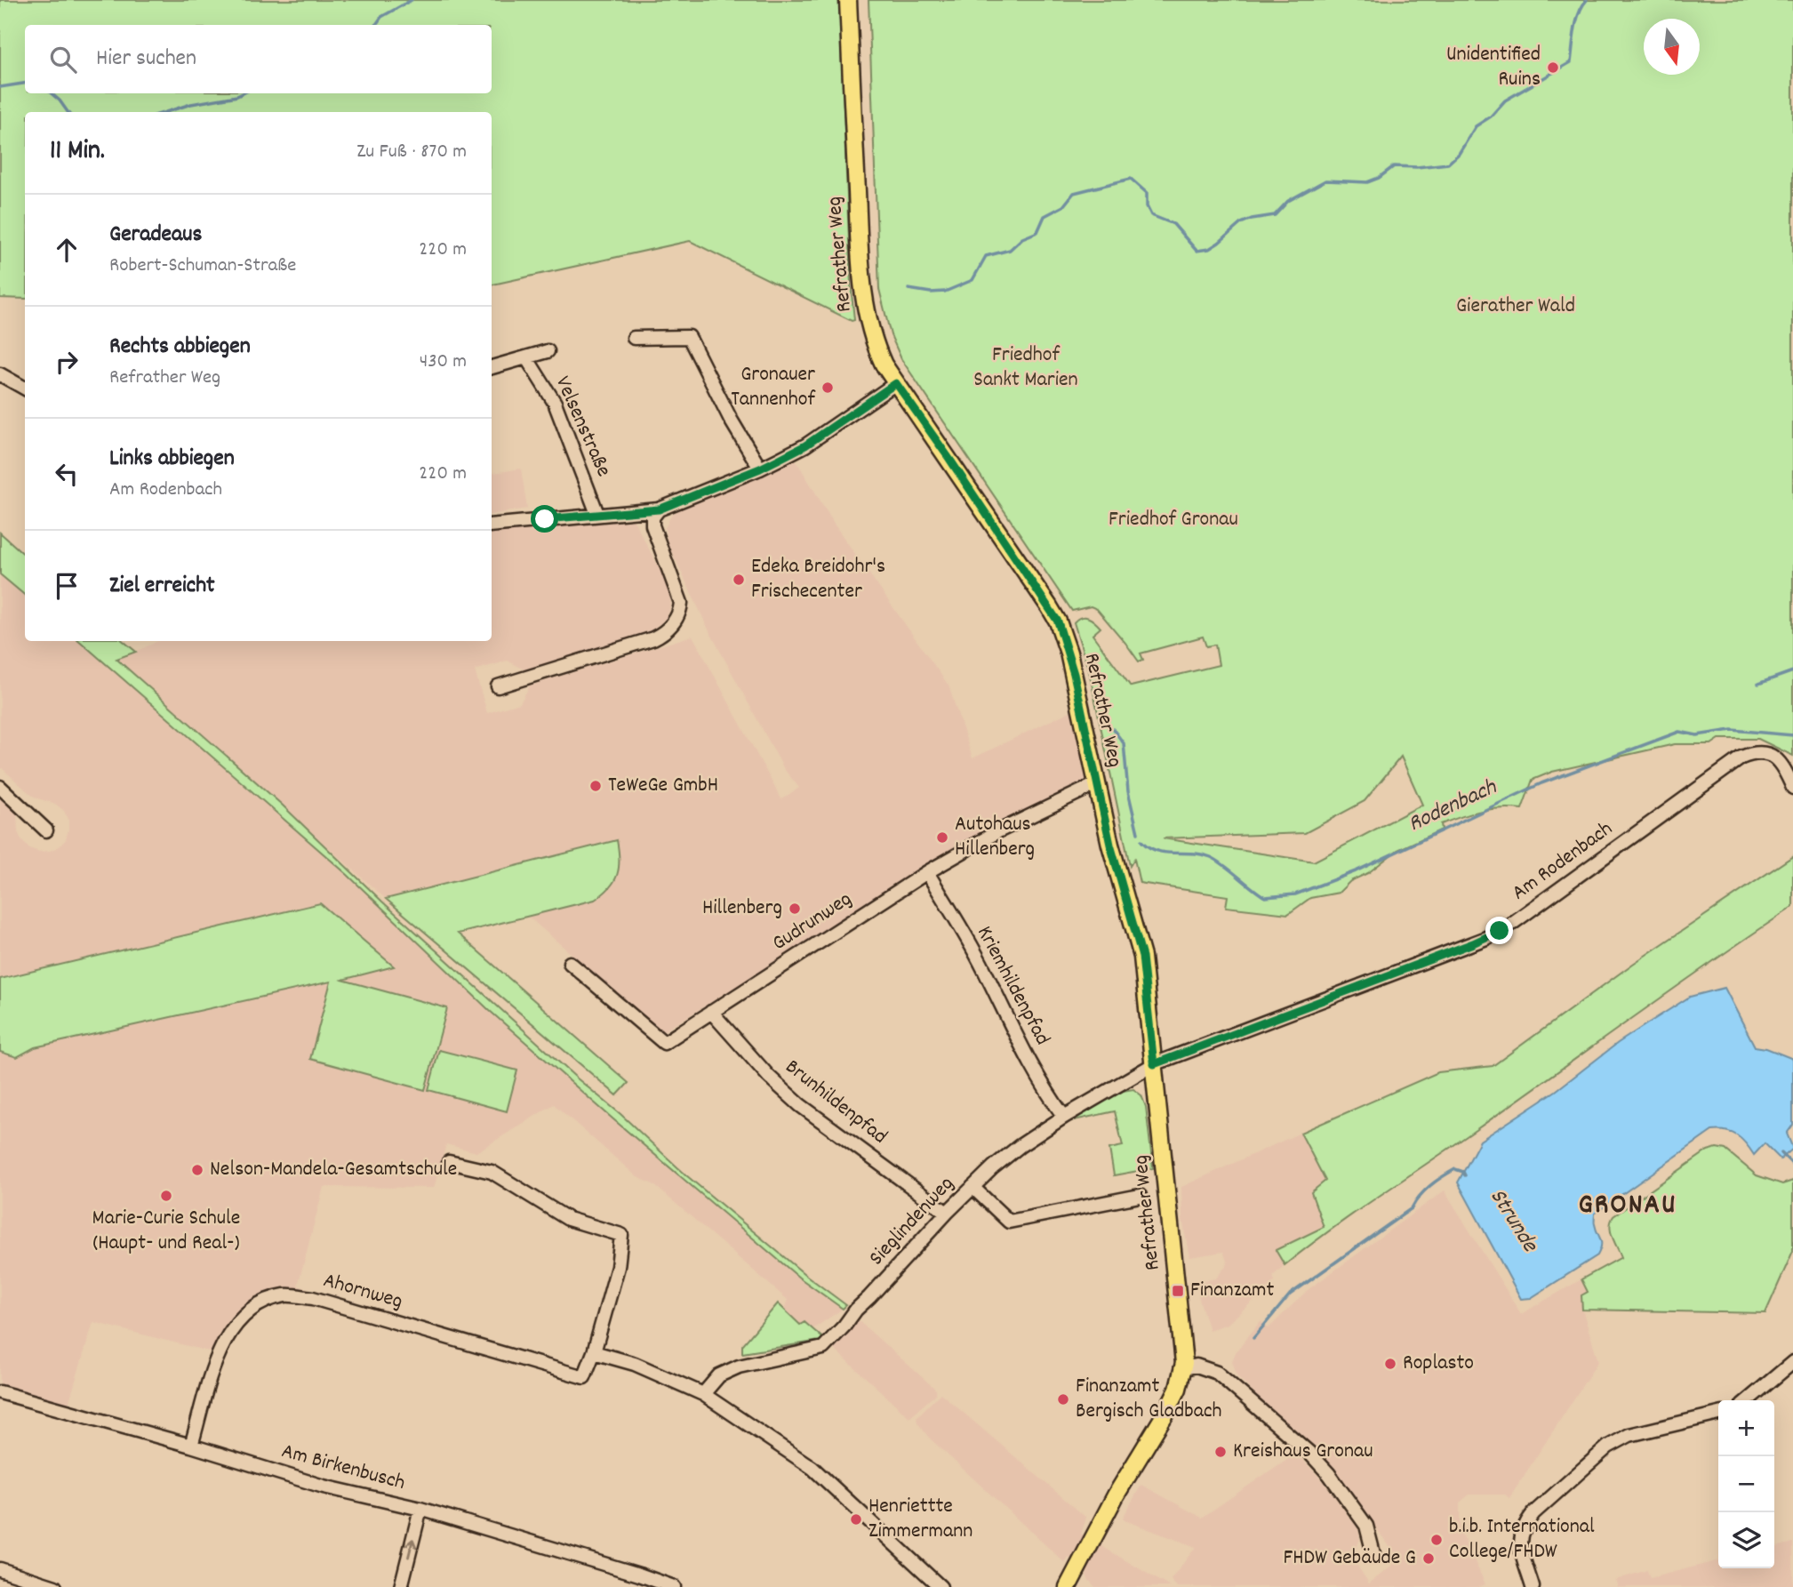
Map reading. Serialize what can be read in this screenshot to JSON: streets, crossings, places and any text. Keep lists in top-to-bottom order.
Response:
{
  "streets": {
    "main road": ["Refrather Weg"],
    "street": [
      "Velsenstraße",
      "Am Rodenbach",
      "Gudrunweg",
      "Kriemhildenpfad",
      "Brunhildenpfad",
      "Sieglindenweg",
      "Ahornweg",
      "Am Birkenbusch"
    ]
  },
  "crossings": [
    ["Refrather Weg", "Am Rodenbach"],
    ["Refrather Weg", "Gudrunweg"],
    ["Refrather Weg", "Sieglindenweg"],
    ["Am Rodenbach", "Sieglindenweg"],
    ["Gudrunweg", "Kriemhildenpfad"],
    ["Gudrunweg", "Brunhildenpfad"],
    ["Kriemhildenpfad", "Sieglindenweg"],
    ["Brunhildenpfad", "Sieglindenweg"],
    ["Ahornweg", "Am Birkenbusch"]
  ],
  "districts": ["GRONAU"],
  "water": ["Rodenbach", "Strunde"],
  "parks": ["Gierather Wald", "Friedhof Sankt Marien", "Friedhof Gronau"],
  "places": {
    "other": [
      "Unidentified Ruins",
      "Gronauer Tannenhof",
      "Edeka Breidohr's Frischecenter",
      "TeWeGe GmbH",
      "Autohaus Hillenberg",
      "Hillenberg",
      "Nelson-Mandela-Gesamtschule",
      "Marie-Curie Schule (Haupt- und Real-)",
      "Roplasto",
      "Finanzamt Bergisch Gladbach",
      "Kreishaus Gronau",
      "Henriettte Zimmermann",
      "b.i.b. International College/FHDW",
      "FHDW Gebäude G"
    ],
    "transit": ["Finanzamt"]
  },
  "north": "bottom",
  "page": {
    "search": "Hier suchen",
    "heading": ["11 Min.", "Zu Fuß · 870 m"],
    "list": [
      ["Geradeaus", "Robert-Schuman-Straße", "220 m"],
      ["Rechts abbiegen", "Refrather Weg", "430 m"],
      ["Links abbiegen", "Am Rodenbach", "220 m"],
      "Ziel erreicht"
    ],
    "map_buttons": ["+", "−"]
  }
}
